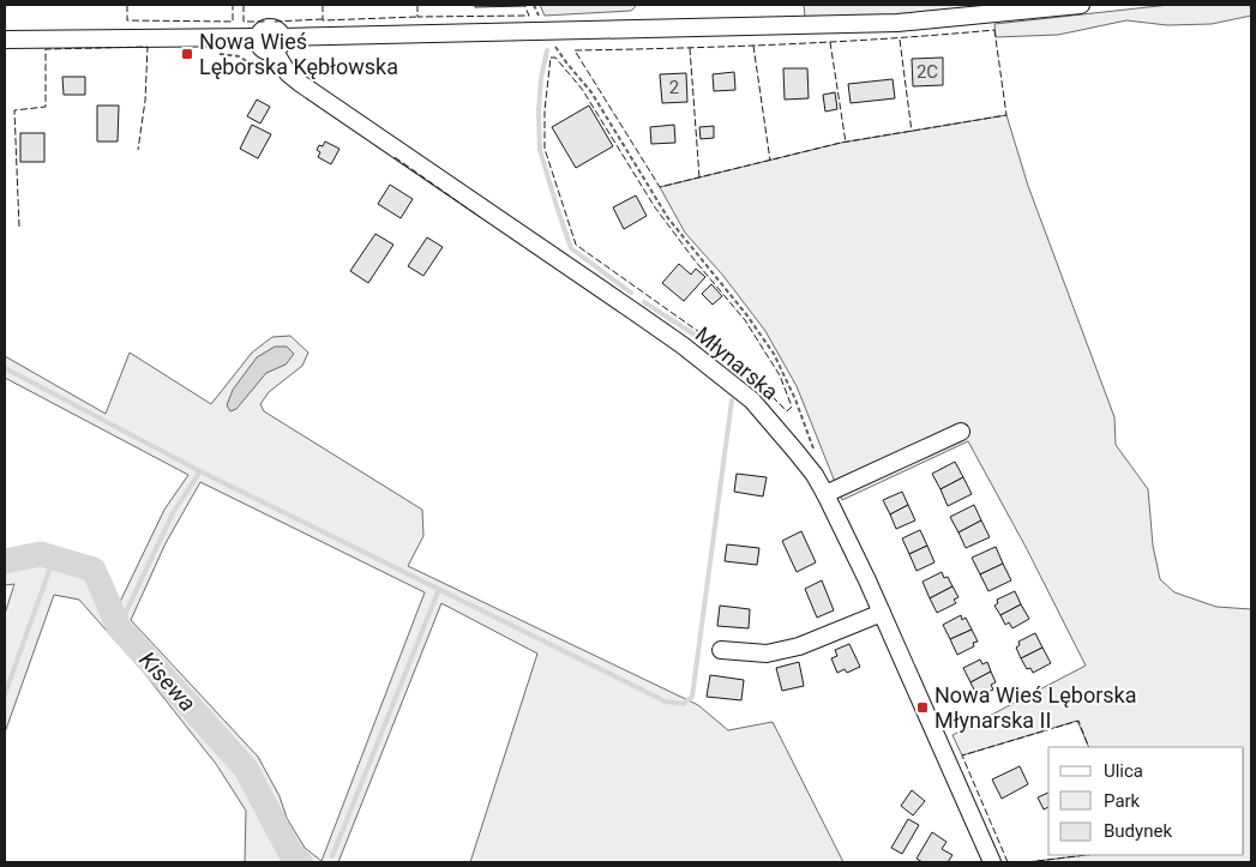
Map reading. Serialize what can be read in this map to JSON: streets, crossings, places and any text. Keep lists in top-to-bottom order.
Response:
{
  "streets": {
    "street": ["Młynarska"]
  },
  "water": ["Kisewa"],
  "places": {
    "transit": ["Nowa Wieś Lęborska Kębłowska", "Nowa Wieś Lęborska Młynarska II"]
  },
  "house_numbers": ["2C", "2"],
  "legend": ["Ulica", "Park", "Budynek"]
}
